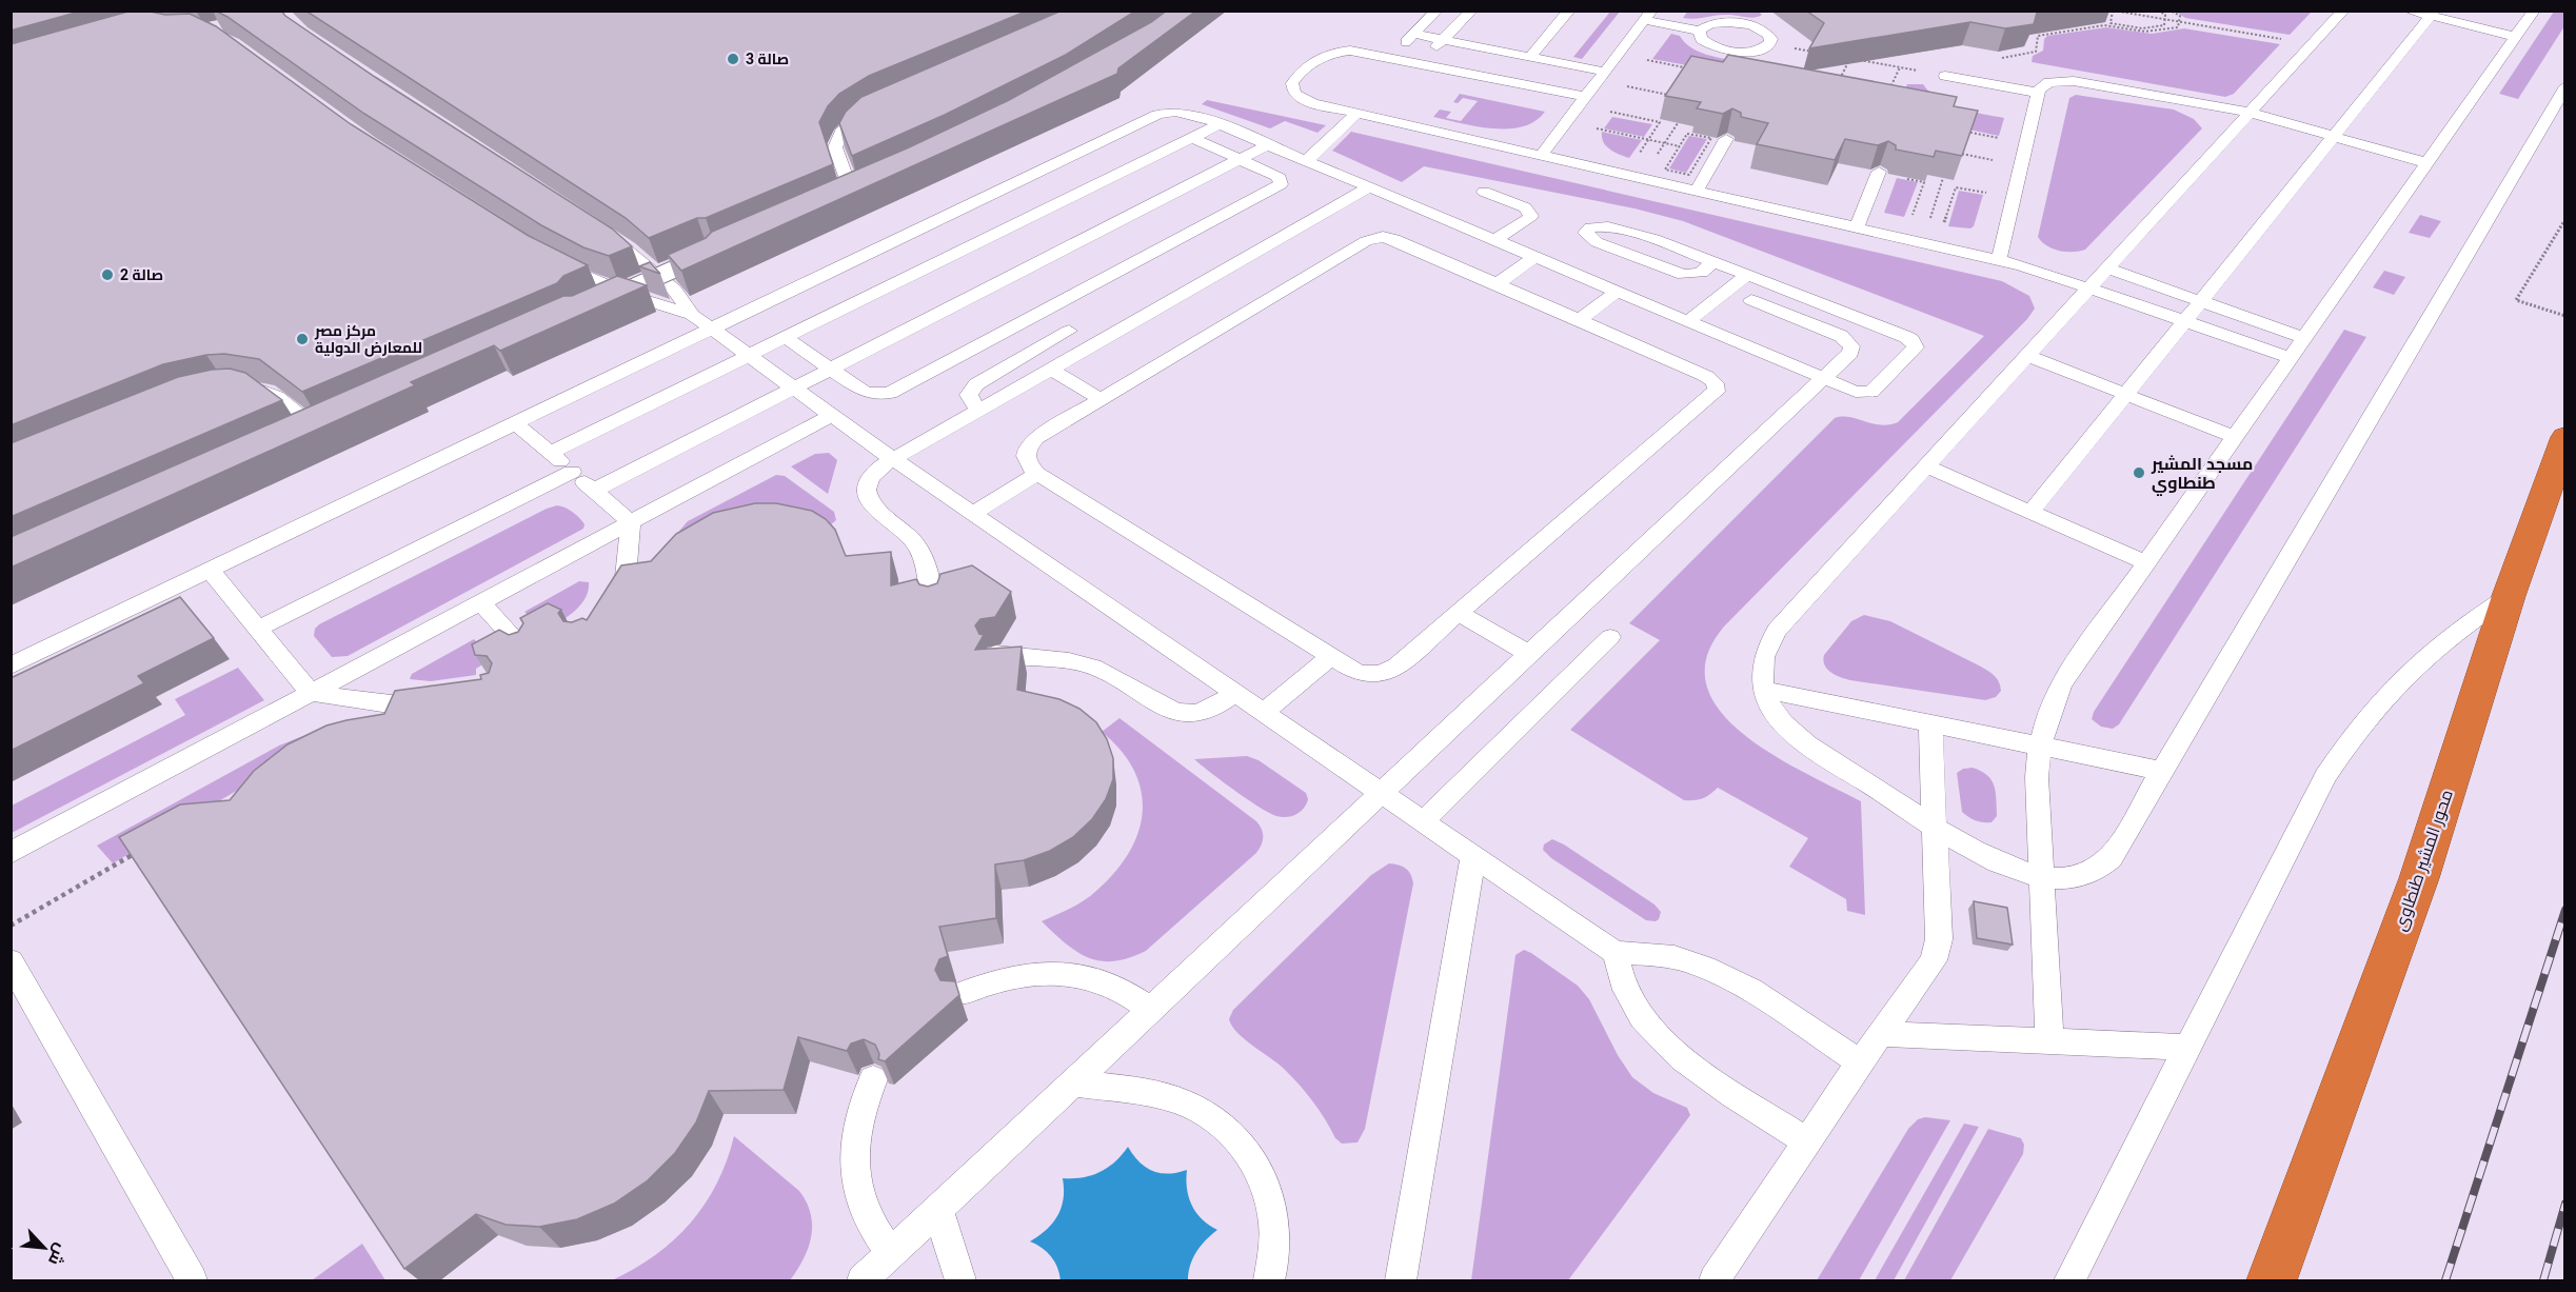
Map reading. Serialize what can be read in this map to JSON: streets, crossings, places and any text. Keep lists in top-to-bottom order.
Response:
{
  "streets": {
    "highway": ["محور المشير طنطاوى"]
  },
  "places": [
    "صالة 3",
    "صالة 2",
    "مركز مصر للمعارض الدولية",
    "مسجد المشير طنطاوي"
  ],
  "north": "bottom right"
}
